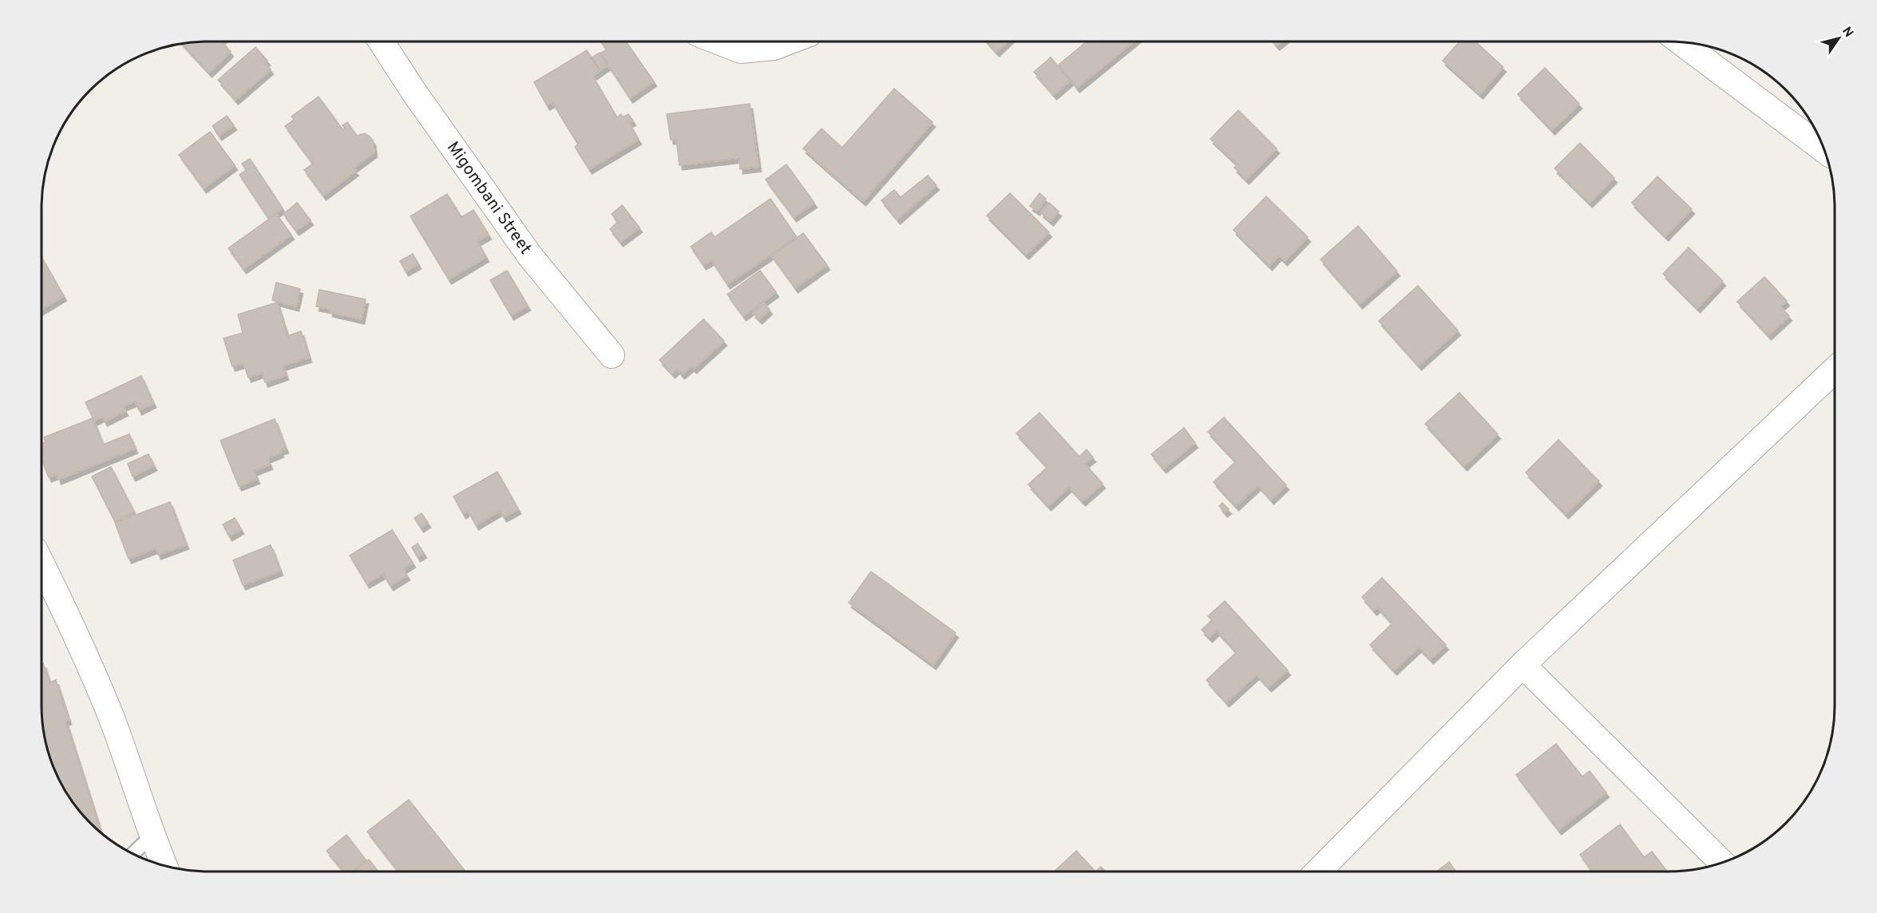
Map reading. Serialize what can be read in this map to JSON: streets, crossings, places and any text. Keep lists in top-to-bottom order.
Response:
{
  "streets": {
    "street": ["Migombani Street"]
  },
  "north": "top right"
}
